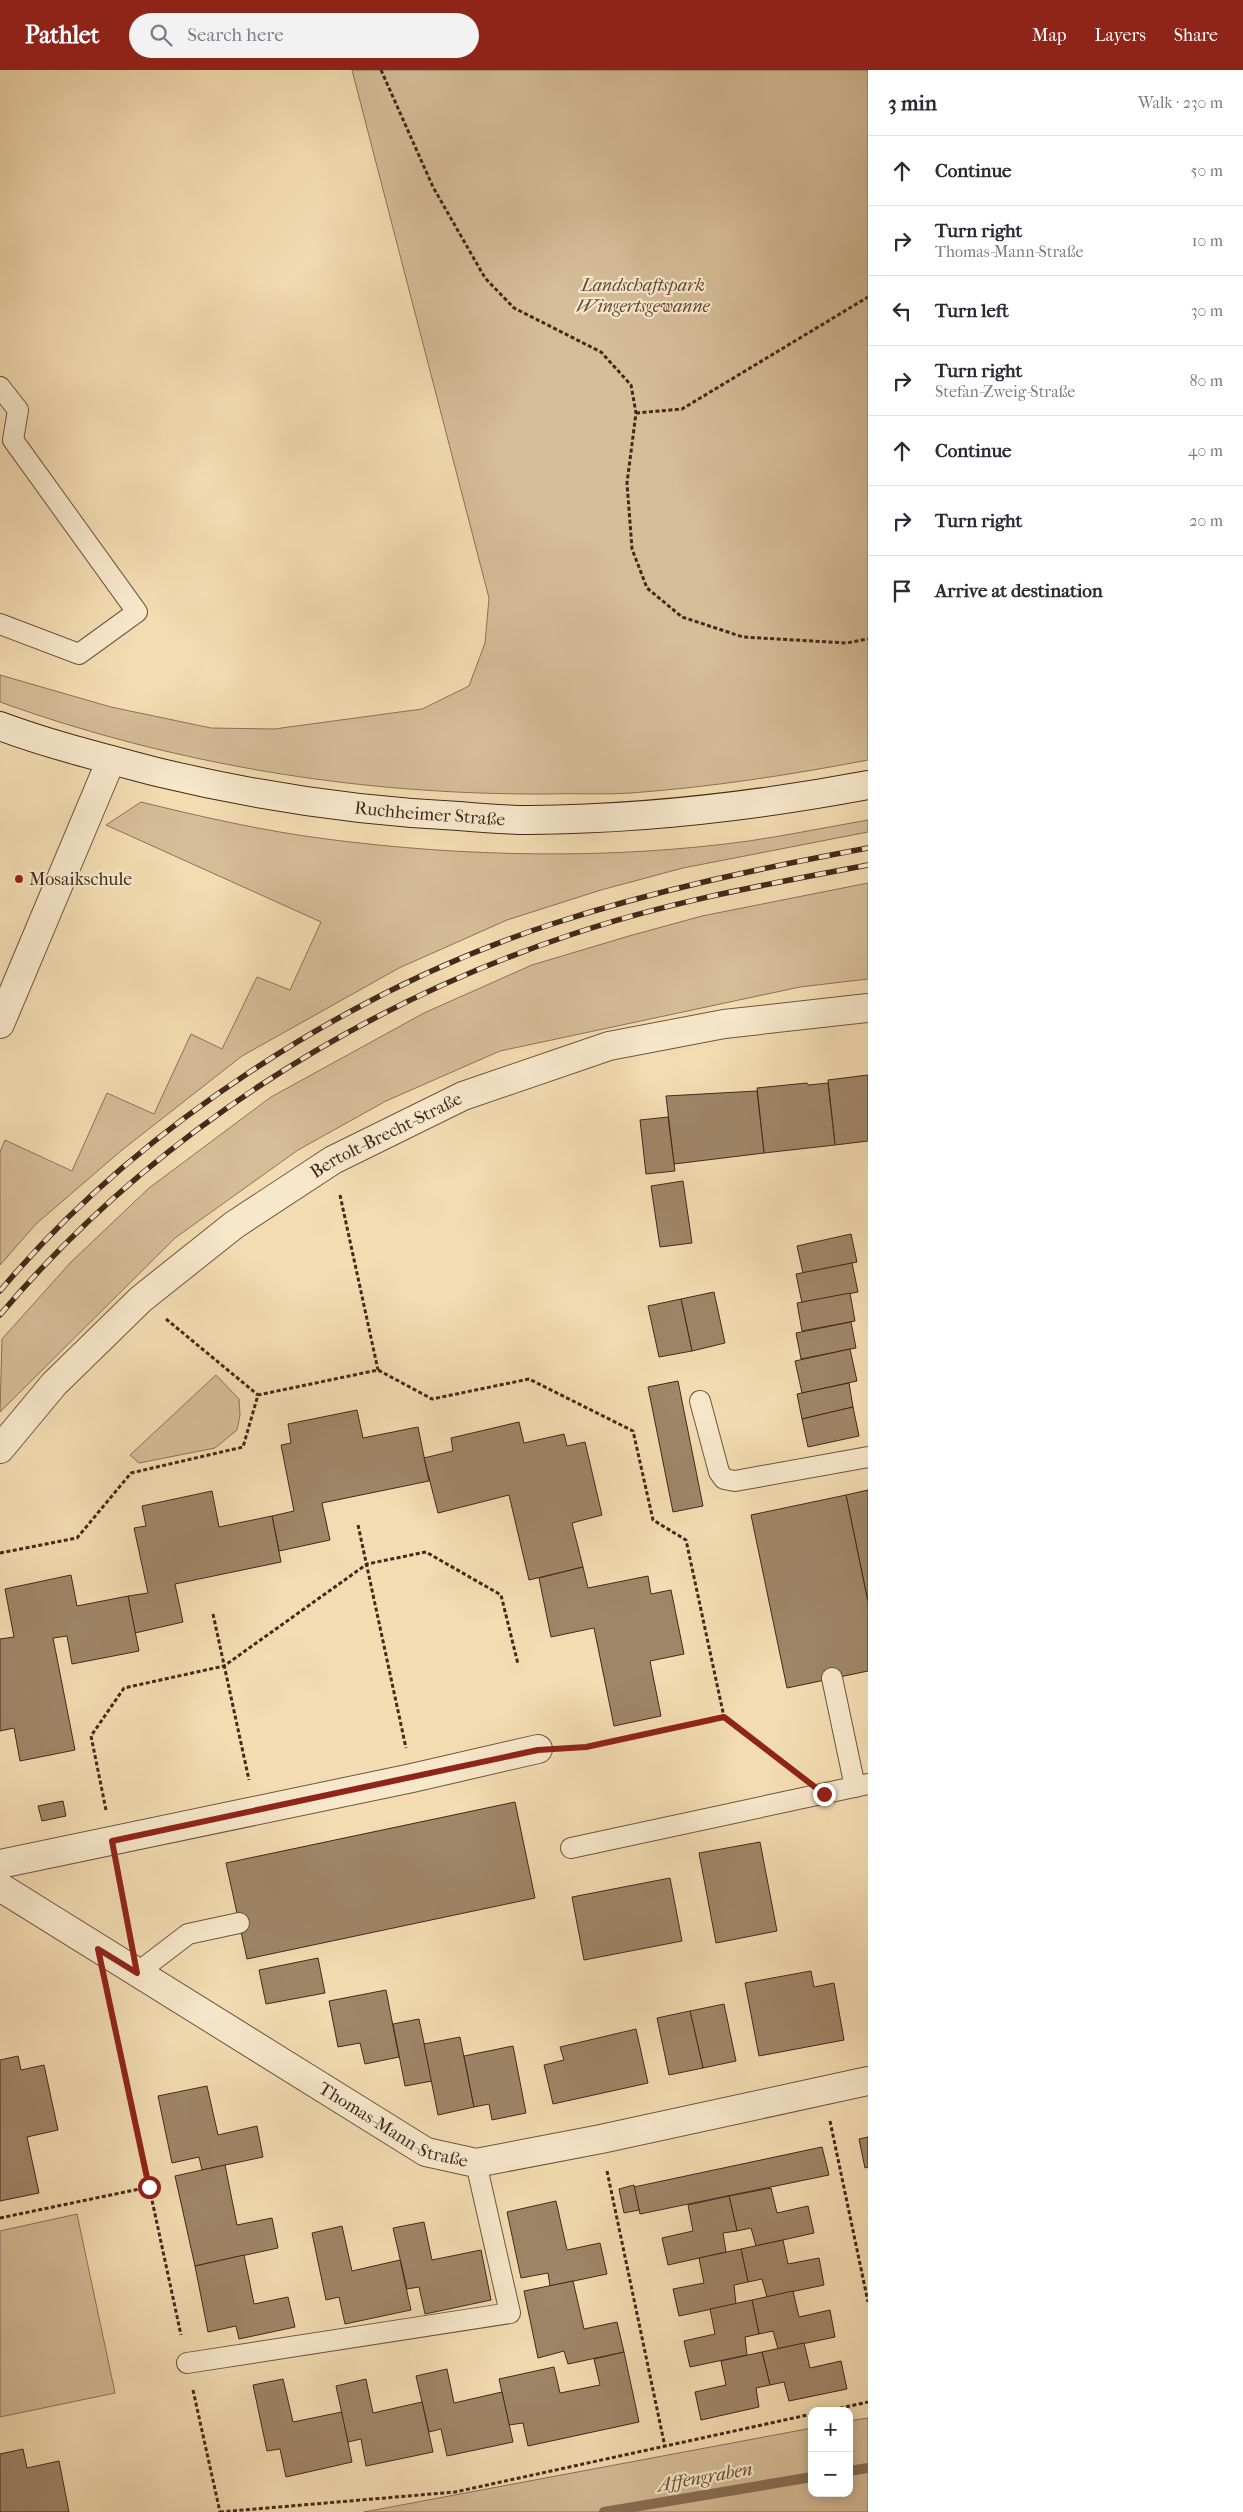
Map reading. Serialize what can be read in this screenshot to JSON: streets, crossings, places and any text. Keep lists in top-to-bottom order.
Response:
{
  "streets": {
    "street": ["Ruchheimer Straße", "Bertolt-Brecht-Straße", "Thomas-Mann-Straße"]
  },
  "water": ["Affengraben"],
  "parks": ["Landschaftspark Wingertsgewanne"],
  "places": ["Mosaikschule"],
  "page": {
    "header": "Pathlet",
    "search": "Search here",
    "nav": ["Map", "Layers", "Share"],
    "heading": ["3 min", "Walk · 230 m"],
    "list": [
      ["Continue", "50 m"],
      ["Turn right", "Thomas-Mann-Straße", "10 m"],
      ["Turn left", "30 m"],
      ["Turn right", "Stefan-Zweig-Straße", "80 m"],
      ["Continue", "40 m"],
      ["Turn right", "20 m"],
      "Arrive at destination"
    ],
    "map_buttons": ["+", "−"]
  }
}
